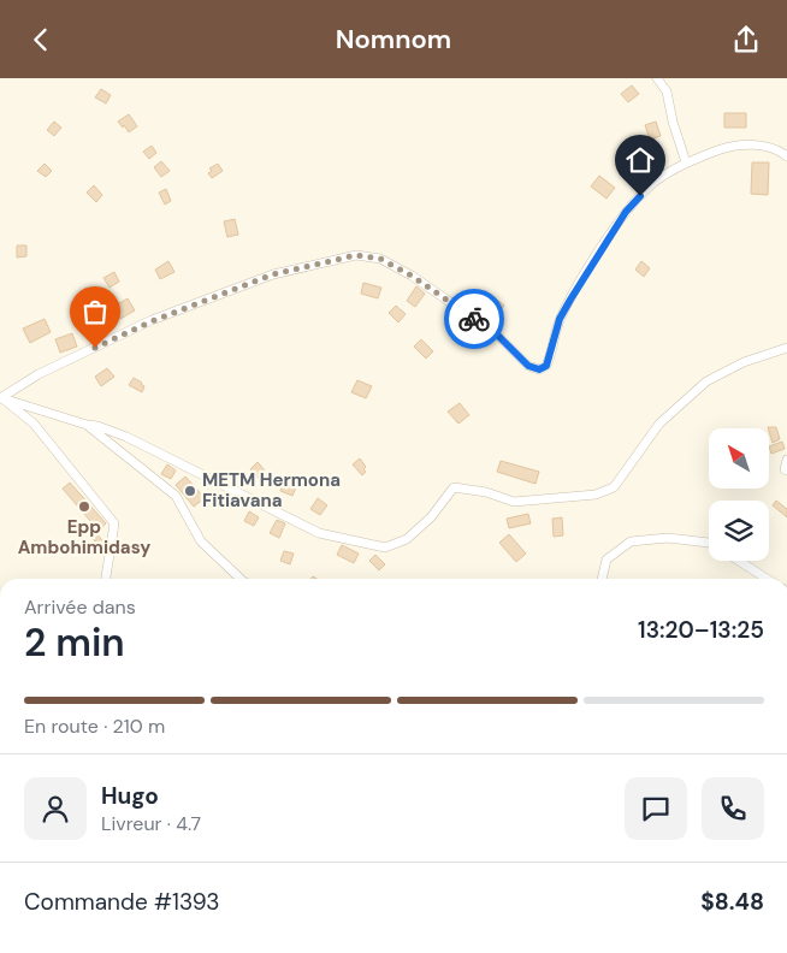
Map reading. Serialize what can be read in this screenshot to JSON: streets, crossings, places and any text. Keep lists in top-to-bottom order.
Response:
{
  "places": ["METM Hermona Fitiavana", "Epp Ambohimidasy"],
  "north": "top left",
  "page": {
    "header": "Nomnom",
    "heading": ["2 min", "Arrivée dans", "13:20–13:25"],
    "panel": [
      "Hugo",
      "Livreur · 4.7",
      "Commande #1393",
      "$8.48"
    ],
    "bar": "En route · 210 m"
  }
}
